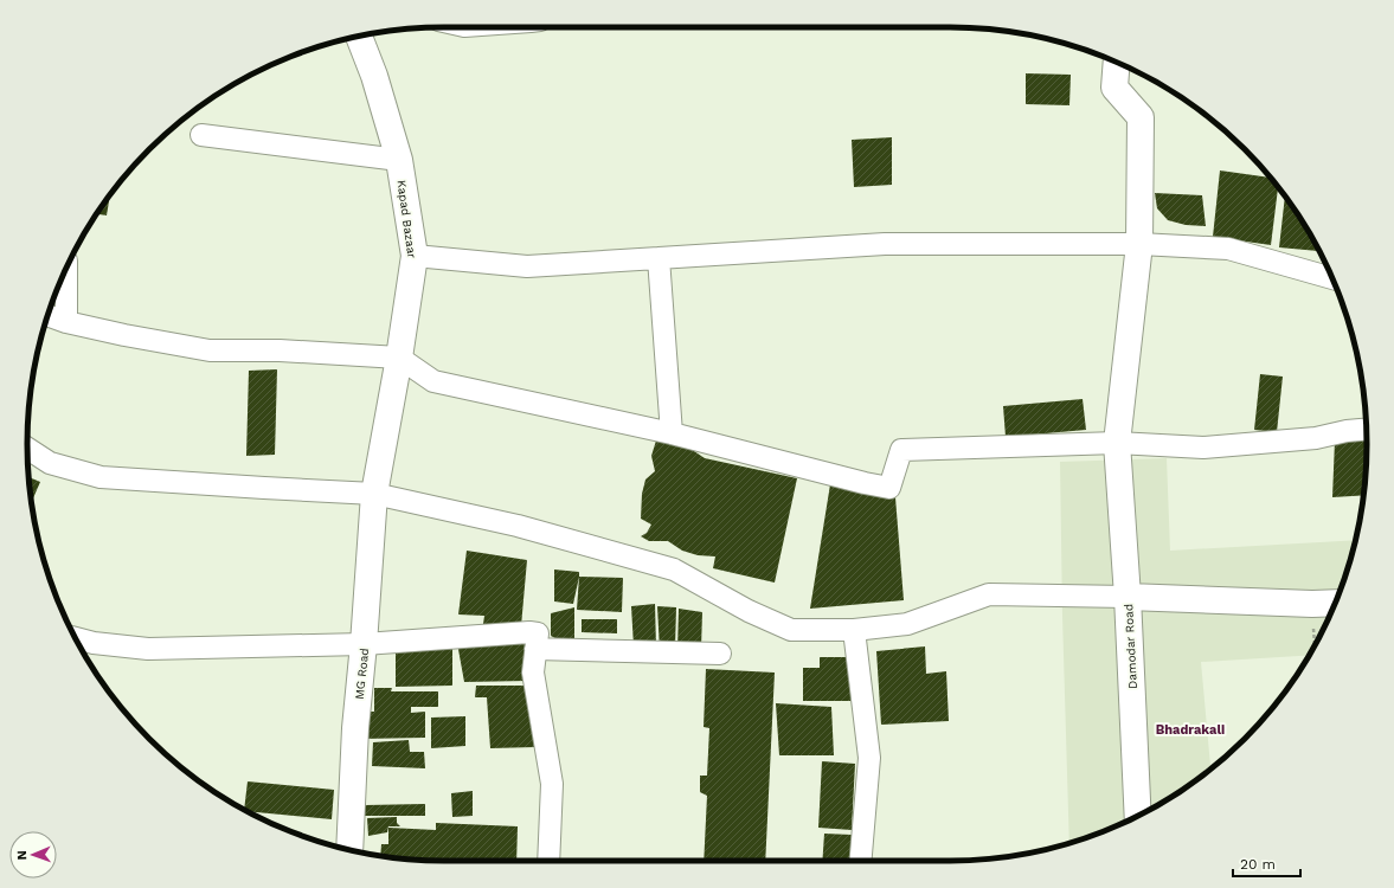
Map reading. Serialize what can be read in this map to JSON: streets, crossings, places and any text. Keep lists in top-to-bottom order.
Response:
{
  "streets": {
    "street": ["Kapad Bazaar", "Damodar Road", "MG Road"]
  },
  "crossings": [
    ["Kapad Bazaar", "MG Road"]
  ],
  "districts": ["Bhadrakali"],
  "scale_bar": "20 m",
  "north": "left"
}
